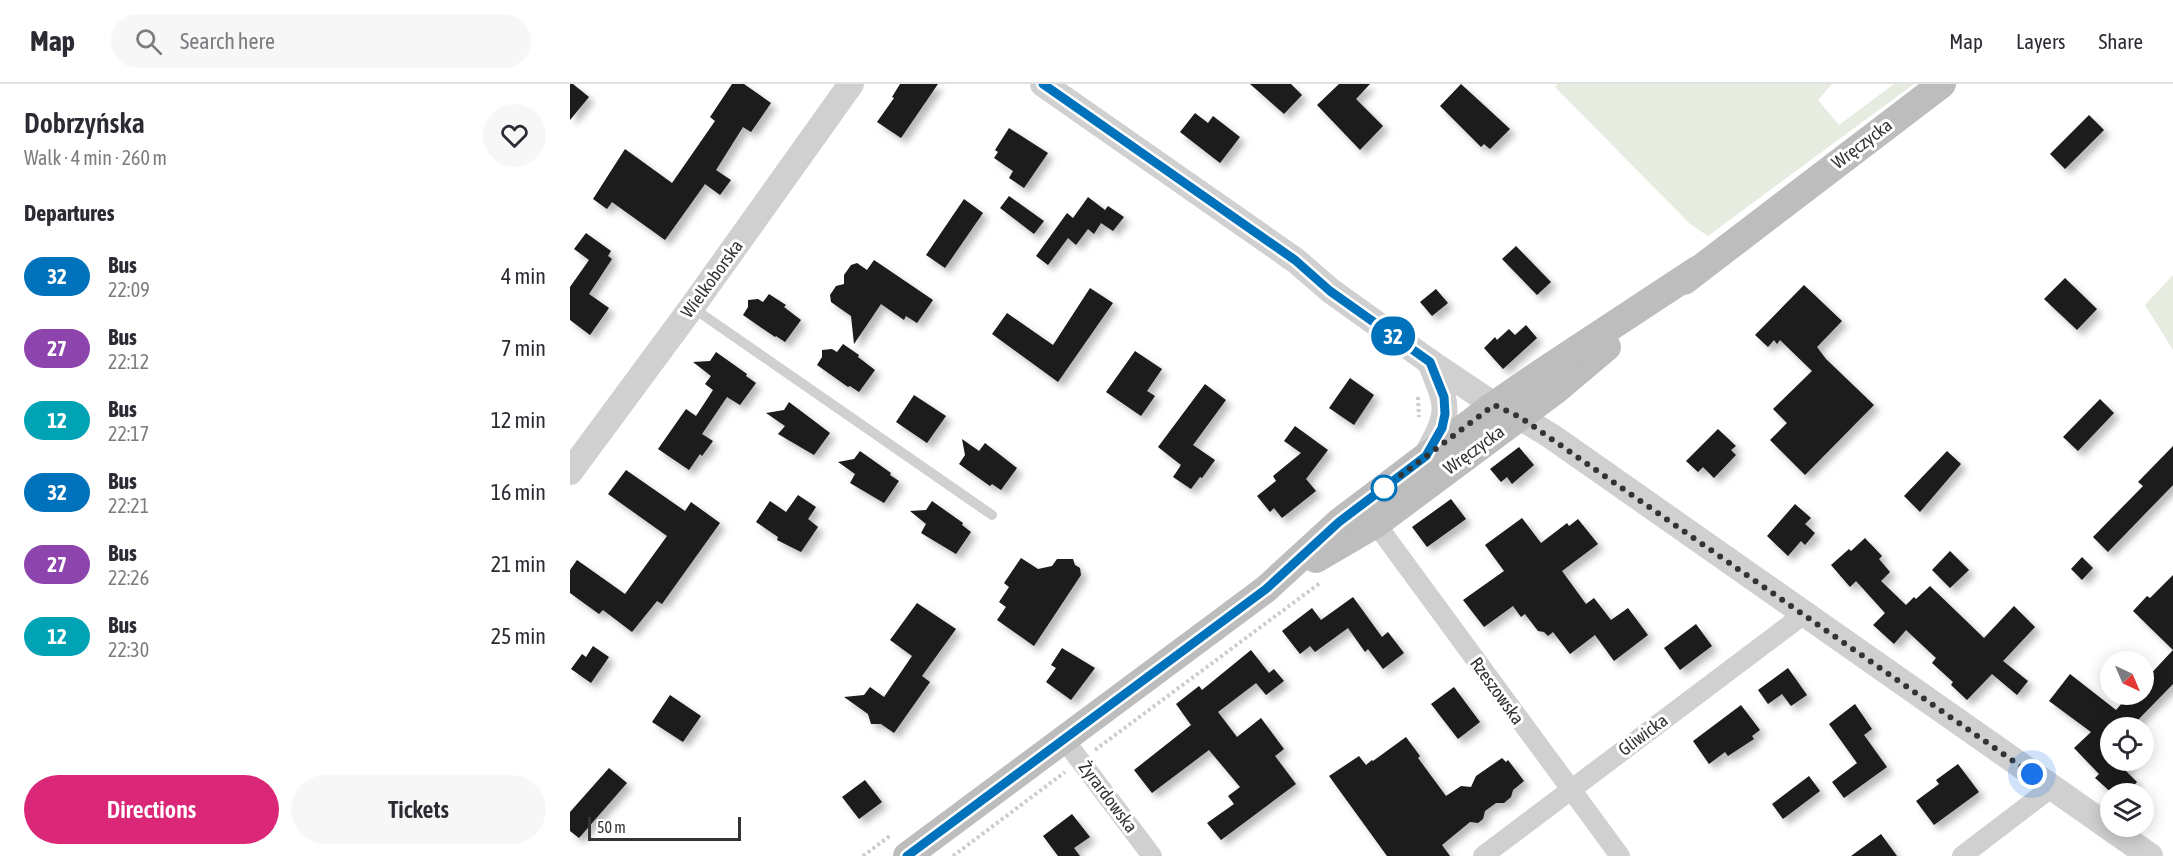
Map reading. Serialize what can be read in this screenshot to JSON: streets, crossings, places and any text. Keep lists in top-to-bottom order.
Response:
{
  "streets": {
    "main road": ["Wręczycka"],
    "street": [
      "Wielkoborska",
      "Rzeszowska",
      "Gliwicka",
      "Żyrardowska"
    ]
  },
  "crossings": [
    ["Wręczycka", "Rzeszowska"],
    ["Wręczycka", "Żyrardowska"],
    ["Rzeszowska", "Gliwicka"]
  ],
  "lines": ["bus line 32"],
  "scale_bar": "50 m",
  "north": "bottom right",
  "page": {
    "header": "Map",
    "search": "Search here",
    "nav": ["Map", "Layers", "Share"],
    "heading": [
      ["Dobrzyńska", "Walk · 4 min · 260 m"],
      "Departures"
    ],
    "on_map": "32",
    "list": [
      {
        "mark": "32",
        "name": "Bus",
        "note": "22:09",
        "value": "4 min"
      },
      {
        "mark": "27",
        "name": "Bus",
        "note": "22:12",
        "value": "7 min"
      },
      {
        "mark": "12",
        "name": "Bus",
        "note": "22:17",
        "value": "12 min"
      },
      {
        "mark": "32",
        "name": "Bus",
        "note": "22:21",
        "value": "16 min"
      },
      {
        "mark": "27",
        "name": "Bus",
        "note": "22:26",
        "value": "21 min"
      },
      {
        "mark": "12",
        "name": "Bus",
        "note": "22:30",
        "value": "25 min"
      }
    ],
    "buttons": ["Directions", "Tickets"],
    "scale": "50 m"
  }
}
